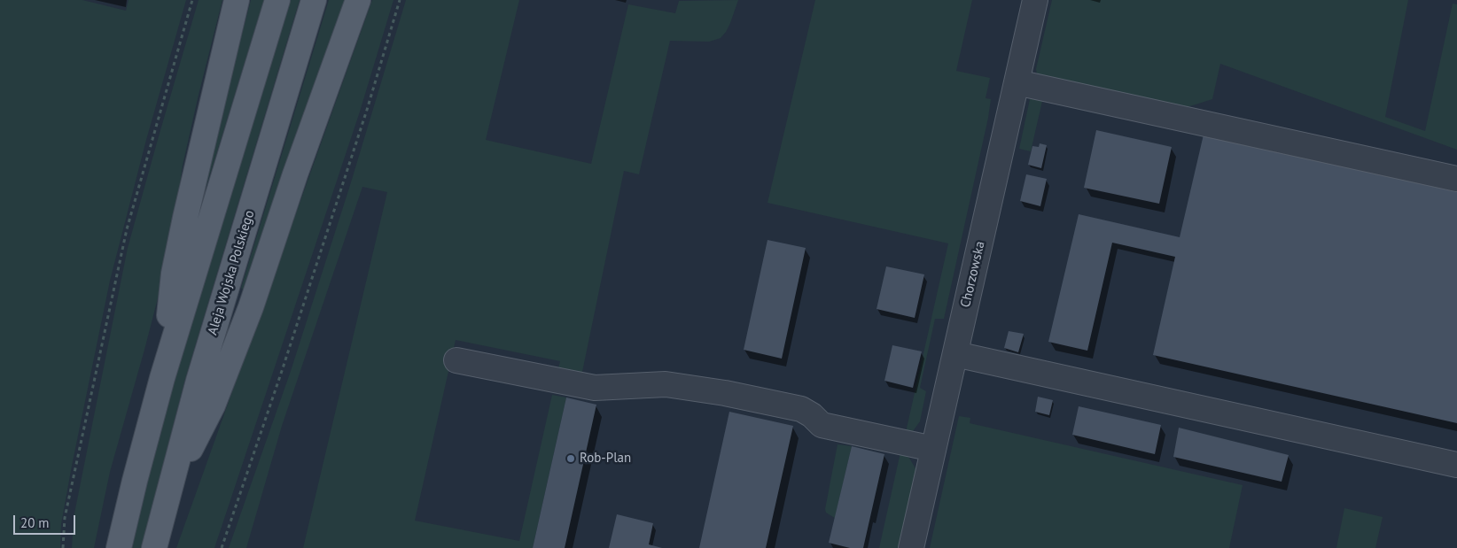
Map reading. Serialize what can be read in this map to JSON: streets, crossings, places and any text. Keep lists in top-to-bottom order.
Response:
{
  "streets": {
    "main road": ["Aleja Wojska Polskiego"],
    "street": ["Chorzowska"]
  },
  "places": ["Rob-Plan"],
  "scale_bar": "20 m"
}
